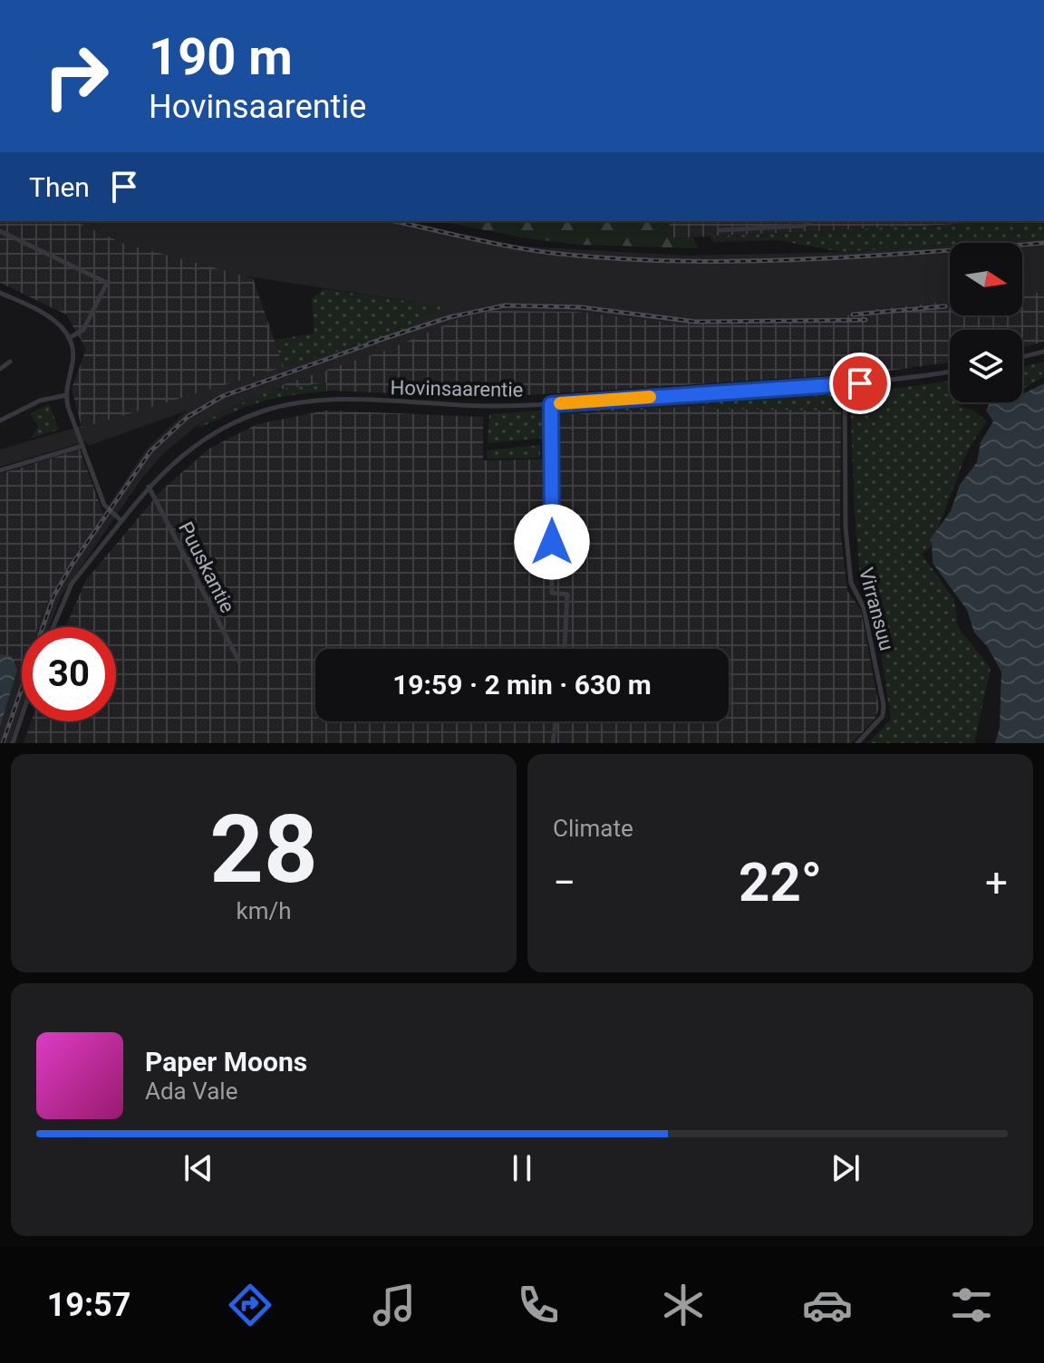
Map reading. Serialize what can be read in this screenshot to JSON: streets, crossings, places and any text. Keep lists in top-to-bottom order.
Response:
{
  "streets": {
    "street": ["Hovinsaarentie", "Puuskantie", "Virransuu"]
  },
  "crossings": [
    ["Hovinsaarentie", "Puuskantie"],
    ["Hovinsaarentie", "Virransuu"]
  ],
  "north": "right",
  "page": {
    "turn": ["190 m", "Hovinsaarentie"],
    "then": "Then",
    "limit": "30",
    "trip": "19:59 · 2 min · 630 m",
    "tile": [
      ["28", "km/h"],
      "Climate"
    ],
    "heat": ["−", "22°", "+"],
    "song": ["Paper Moons", "Ada Vale"],
    "tabs": "19:57"
  }
}
